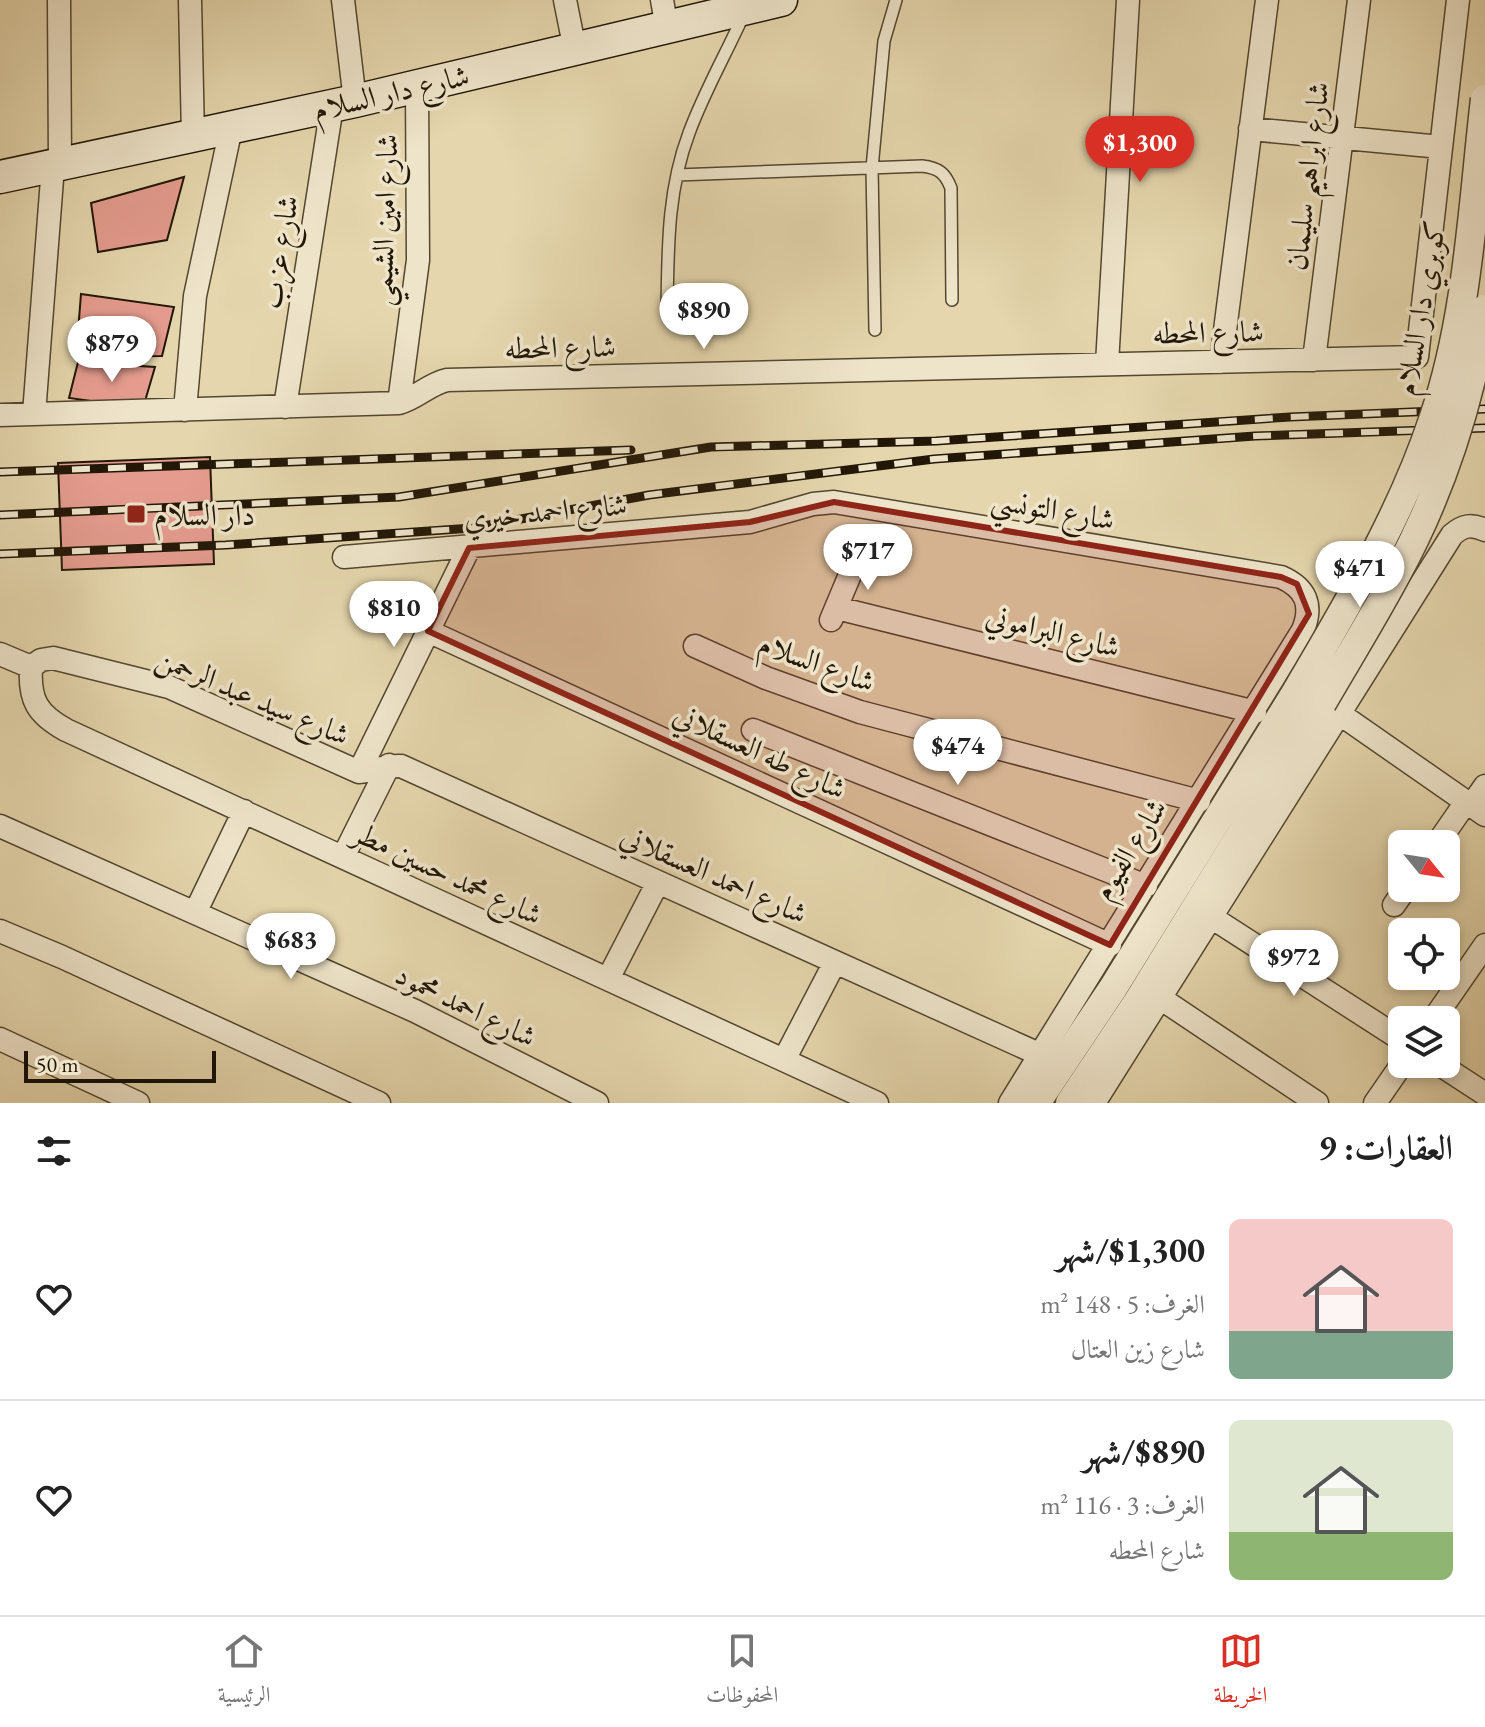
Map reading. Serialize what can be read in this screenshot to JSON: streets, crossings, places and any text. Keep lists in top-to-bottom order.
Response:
{
  "streets": {
    "main road": ["شارع دار السلام"],
    "street": [
      "شارع ابراهيم سليمان",
      "شارع امين الشيمي",
      "شارع عزب",
      "كوبري دار السلام",
      "شارع المحطه",
      "شارع التونسي",
      "شارع احمد خيري",
      "شارع البراموني",
      "شارع السلام",
      "شارع سيد عبد الرحمن",
      "شارع طه العسقلاني",
      "شارع الفيوم",
      "شارع محمد حسين مطر",
      "شارع احمد العسقلاني",
      "شارع احمد محمود"
    ]
  },
  "crossings": [
    ["شارع دار السلام", "شارع امين الشيمي"],
    ["شارع دار السلام", "شارع عزب"],
    ["شارع ابراهيم سليمان", "شارع المحطه"],
    ["شارع امين الشيمي", "شارع المحطه"],
    ["شارع عزب", "شارع المحطه"],
    ["كوبري دار السلام", "شارع الفيوم"],
    ["شارع التونسي", "شارع احمد خيري"],
    ["شارع التونسي", "شارع الفيوم"],
    ["شارع البراموني", "شارع الفيوم"],
    ["شارع السلام", "شارع الفيوم"],
    ["شارع سيد عبد الرحمن", "شارع محمد حسين مطر"],
    ["شارع طه العسقلاني", "شارع الفيوم"],
    ["شارع الفيوم", "شارع احمد العسقلاني"]
  ],
  "places": {
    "transit": ["دار السلام"]
  },
  "scale_bar": "50 m",
  "north": "bottom right",
  "page": {
    "price": [
      "$1,300",
      "$890",
      "$879",
      "$717",
      "$471",
      "$810",
      "$474",
      "$683",
      "$972"
    ],
    "scale": "50 m",
    "heading": "العقارات: 9",
    "list": [
      {
        "name": "$1,300/شهر",
        "note": "الغرف: 5 · 148 m² · شارع زين العتال"
      },
      {
        "name": "$890/شهر",
        "note": "الغرف: 3 · 116 m² · شارع المحطه"
      }
    ],
    "tabs": ["الخريطة", "المحفوظات", "الرئيسية"]
  }
}
